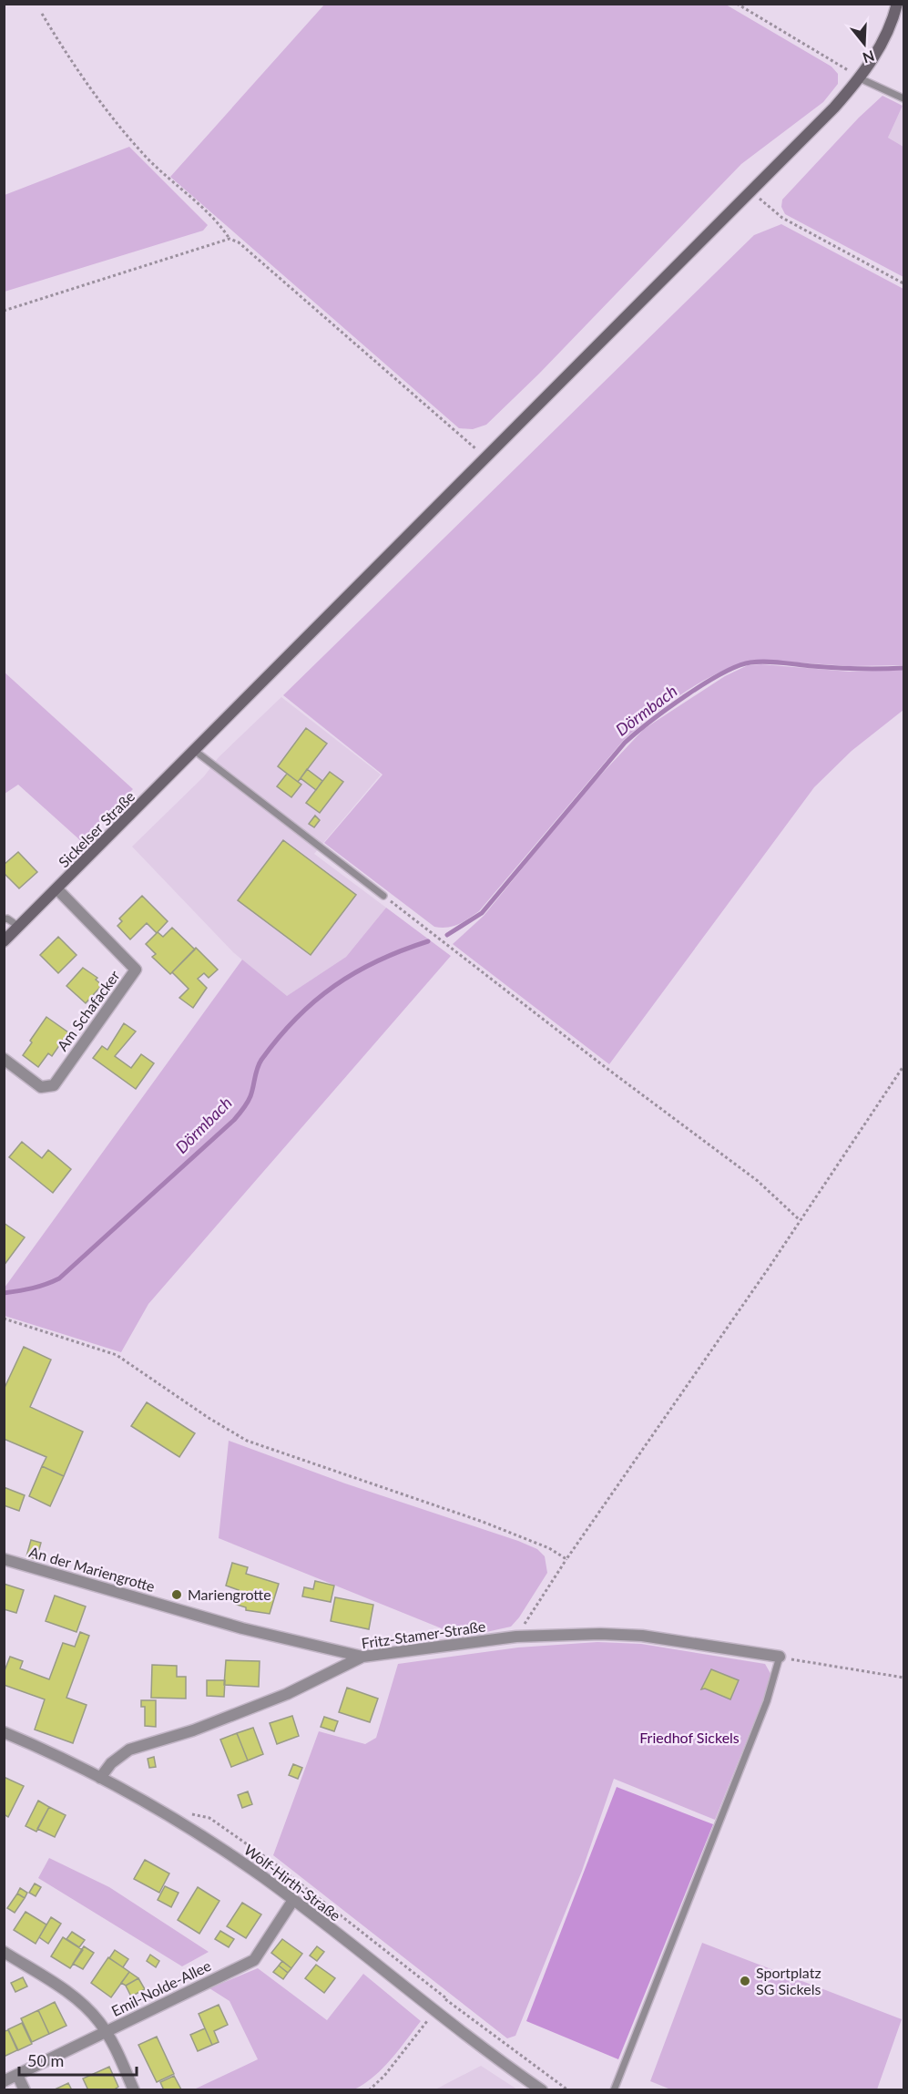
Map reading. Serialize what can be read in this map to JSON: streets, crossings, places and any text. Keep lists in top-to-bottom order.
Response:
{
  "streets": {
    "main road": ["Sickelser Straße"],
    "street": [
      "Am Schafacker",
      "An der Mariengrotte",
      "Fritz-Stamer-Straße",
      "Wolf-Hirth-Straße",
      "Emil-Nolde-Allee"
    ]
  },
  "crossings": [
    ["Sickelser Straße", "Am Schafacker"],
    ["An der Mariengrotte", "Fritz-Stamer-Straße"],
    ["Fritz-Stamer-Straße", "Wolf-Hirth-Straße"],
    ["Wolf-Hirth-Straße", "Emil-Nolde-Allee"]
  ],
  "water": ["Dörmbach"],
  "parks": ["Friedhof Sickels"],
  "places": ["Mariengrotte", "Sportplatz SG Sickels"],
  "scale_bar": "50 m",
  "north": "bottom"
}
